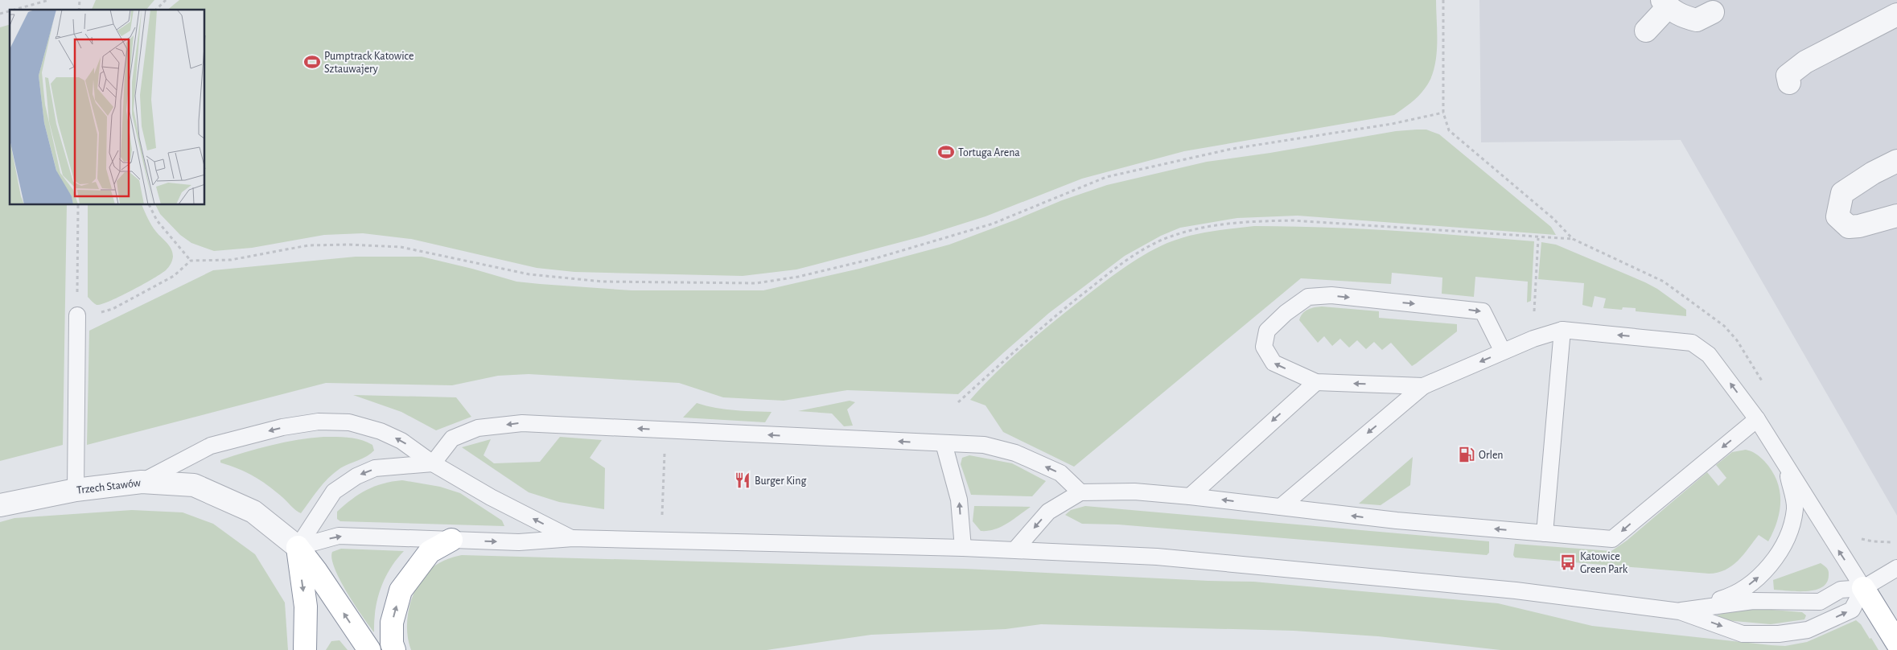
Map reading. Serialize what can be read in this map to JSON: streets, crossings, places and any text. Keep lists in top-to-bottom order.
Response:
{
  "streets": {
    "street": ["Trzech Stawów"]
  },
  "places": {
    "sports": ["Pumptrack Katowice Sztauwajery", "Tortuga Arena"],
    "fuel station": ["Orlen"],
    "restaurant": ["Burger King"],
    "bus stop": ["Katowice Green Park"]
  }
}
